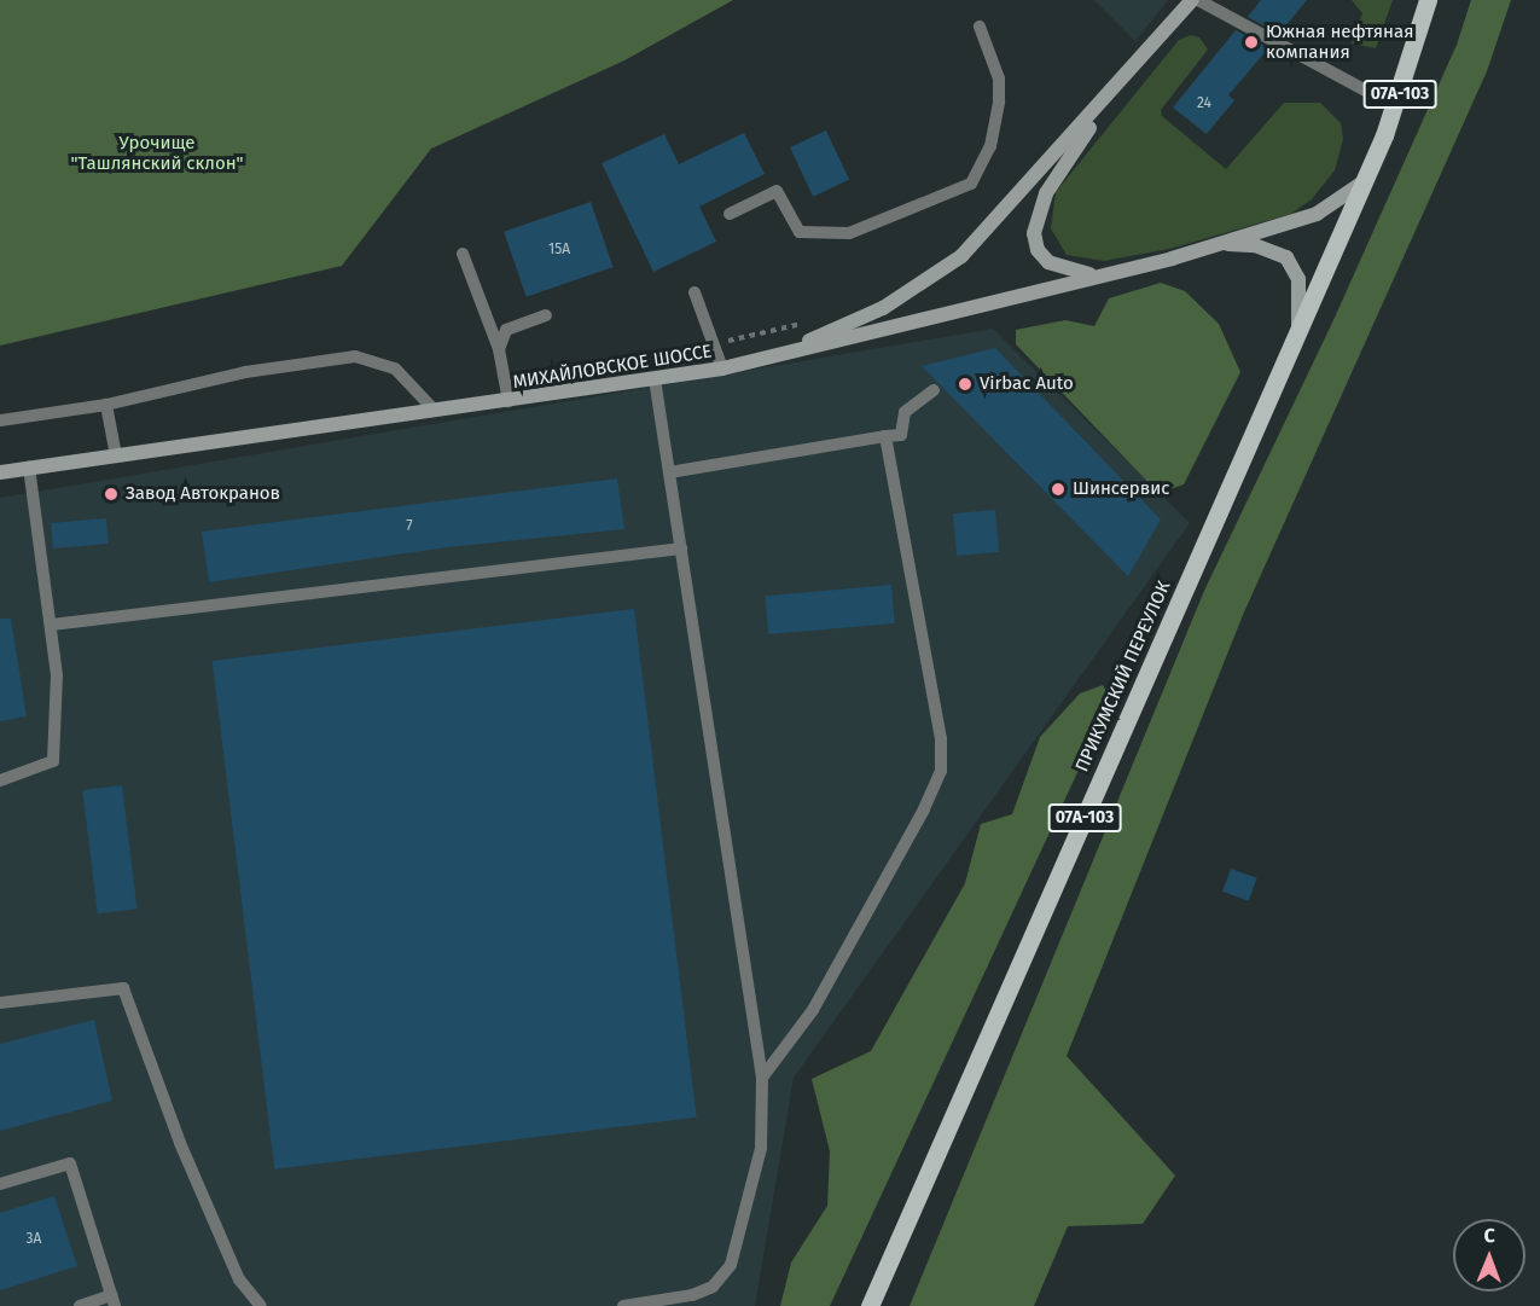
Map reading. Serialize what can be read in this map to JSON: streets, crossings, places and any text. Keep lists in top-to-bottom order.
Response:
{
  "streets": {
    "main road": ["07А-103", "МИХАЙЛОВСКОЕ ШОССЕ", "ПРИКУМСКИЙ ПЕРЕУЛОК"]
  },
  "crossings": [
    ["07А-103", "МИХАЙЛОВСКОЕ ШОССЕ"],
    ["07А-103", "ПРИКУМСКИЙ ПЕРЕУЛОК"],
    ["МИХАЙЛОВСКОЕ ШОССЕ", "ПРИКУМСКИЙ ПЕРЕУЛОК"]
  ],
  "parks": ["Урочище \"Ташлянский склон\""],
  "places": [
    "Южная нефтяная компания",
    "Virbac Auto",
    "Шинсервис",
    "Завод Автокранов"
  ],
  "house_numbers": [
    "24",
    "15А",
    "7",
    "3А"
  ],
  "north": "top"
}
